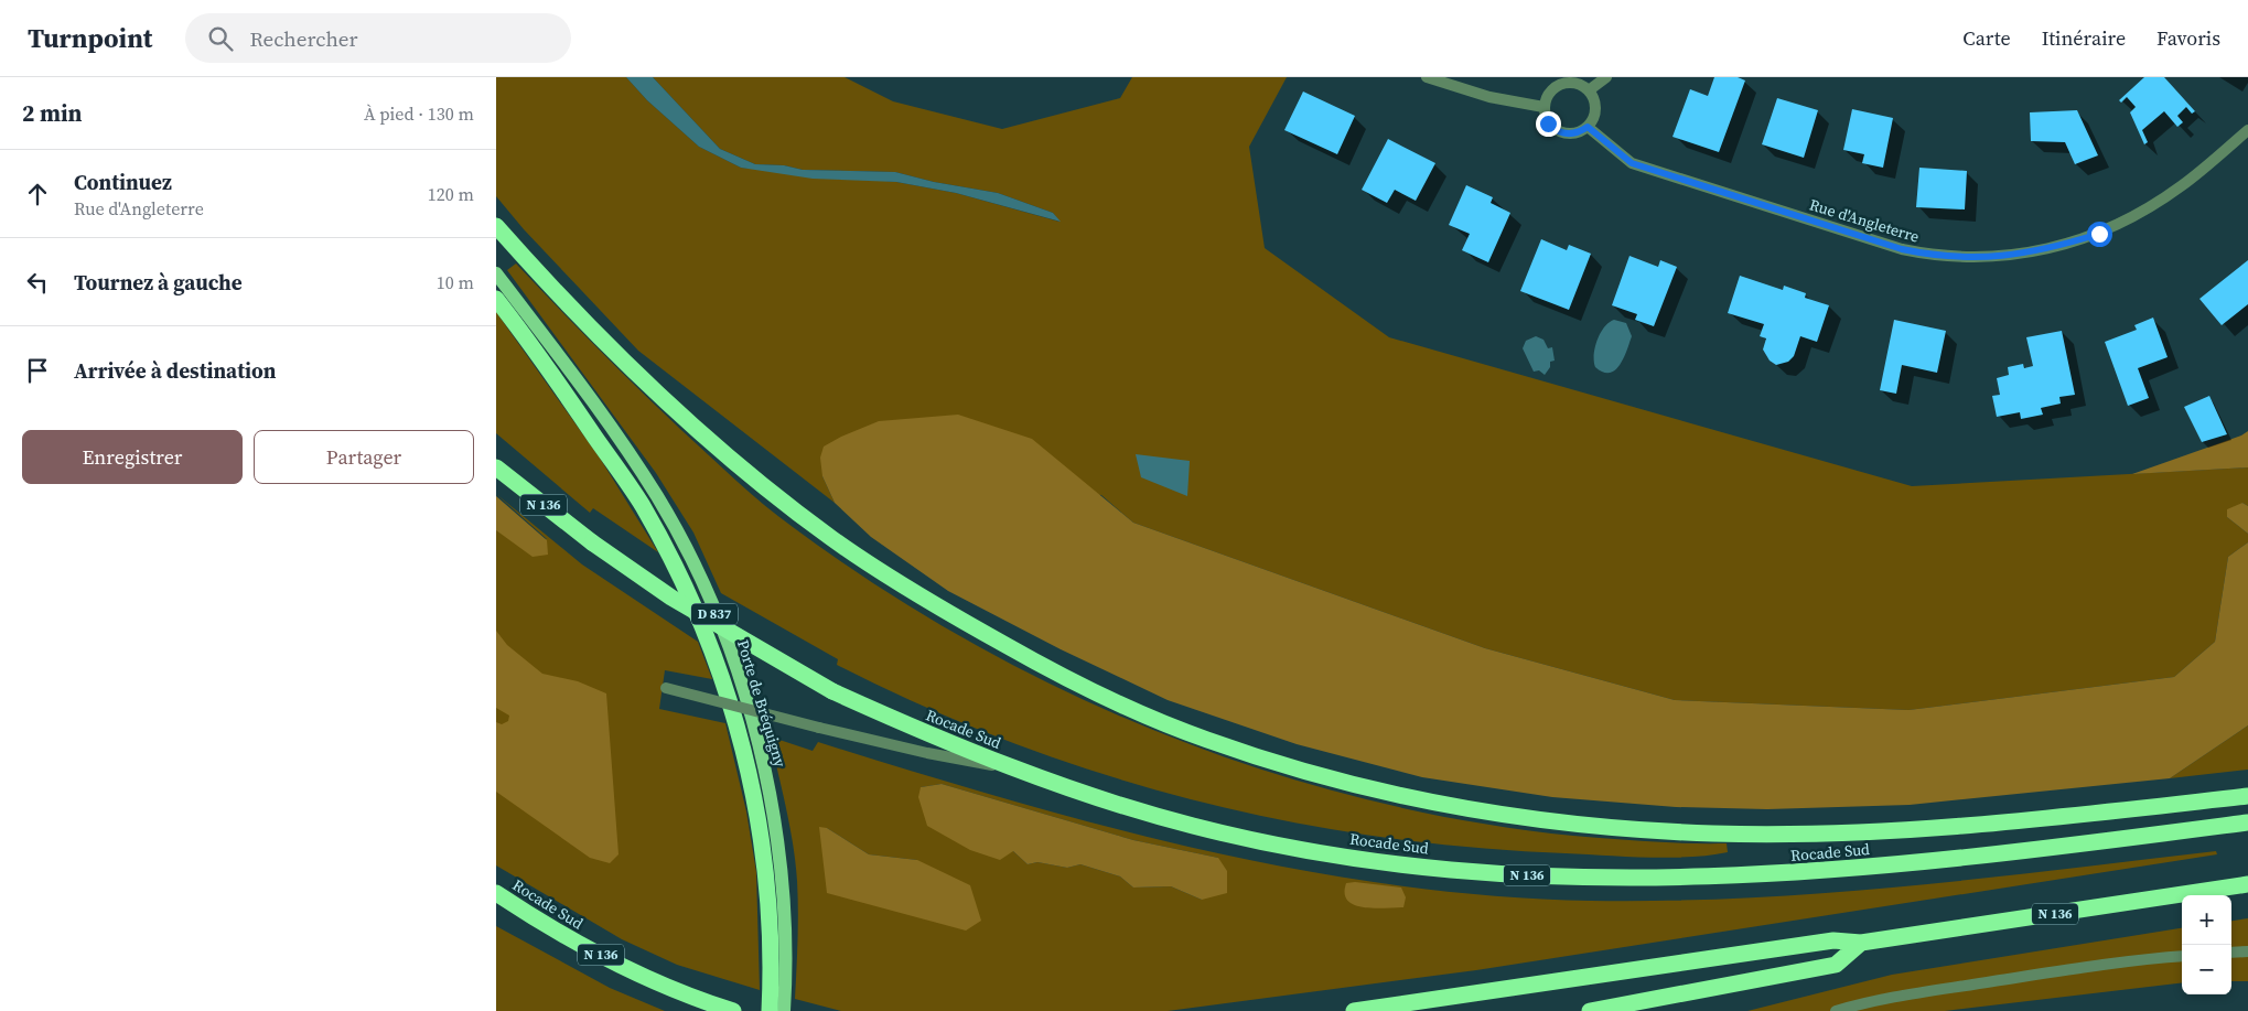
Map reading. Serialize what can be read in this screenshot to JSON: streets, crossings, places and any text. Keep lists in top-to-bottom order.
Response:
{
  "streets": {
    "highway": ["N 136", "Rocade Sud"],
    "main road": ["D 837", "Porte de Bréquigny"],
    "street": ["Rue d'Angleterre"]
  },
  "page": {
    "header": "Turnpoint",
    "search": "Rechercher",
    "nav": ["Carte", "Itinéraire", "Favoris"],
    "heading": ["2 min", "À pied · 130 m"],
    "list": [
      ["Continuez", "Rue d'Angleterre", "120 m"],
      ["Tournez à gauche", "10 m"],
      "Arrivée à destination"
    ],
    "buttons": ["Enregistrer", "Partager"],
    "map_buttons": ["+", "−"]
  }
}
